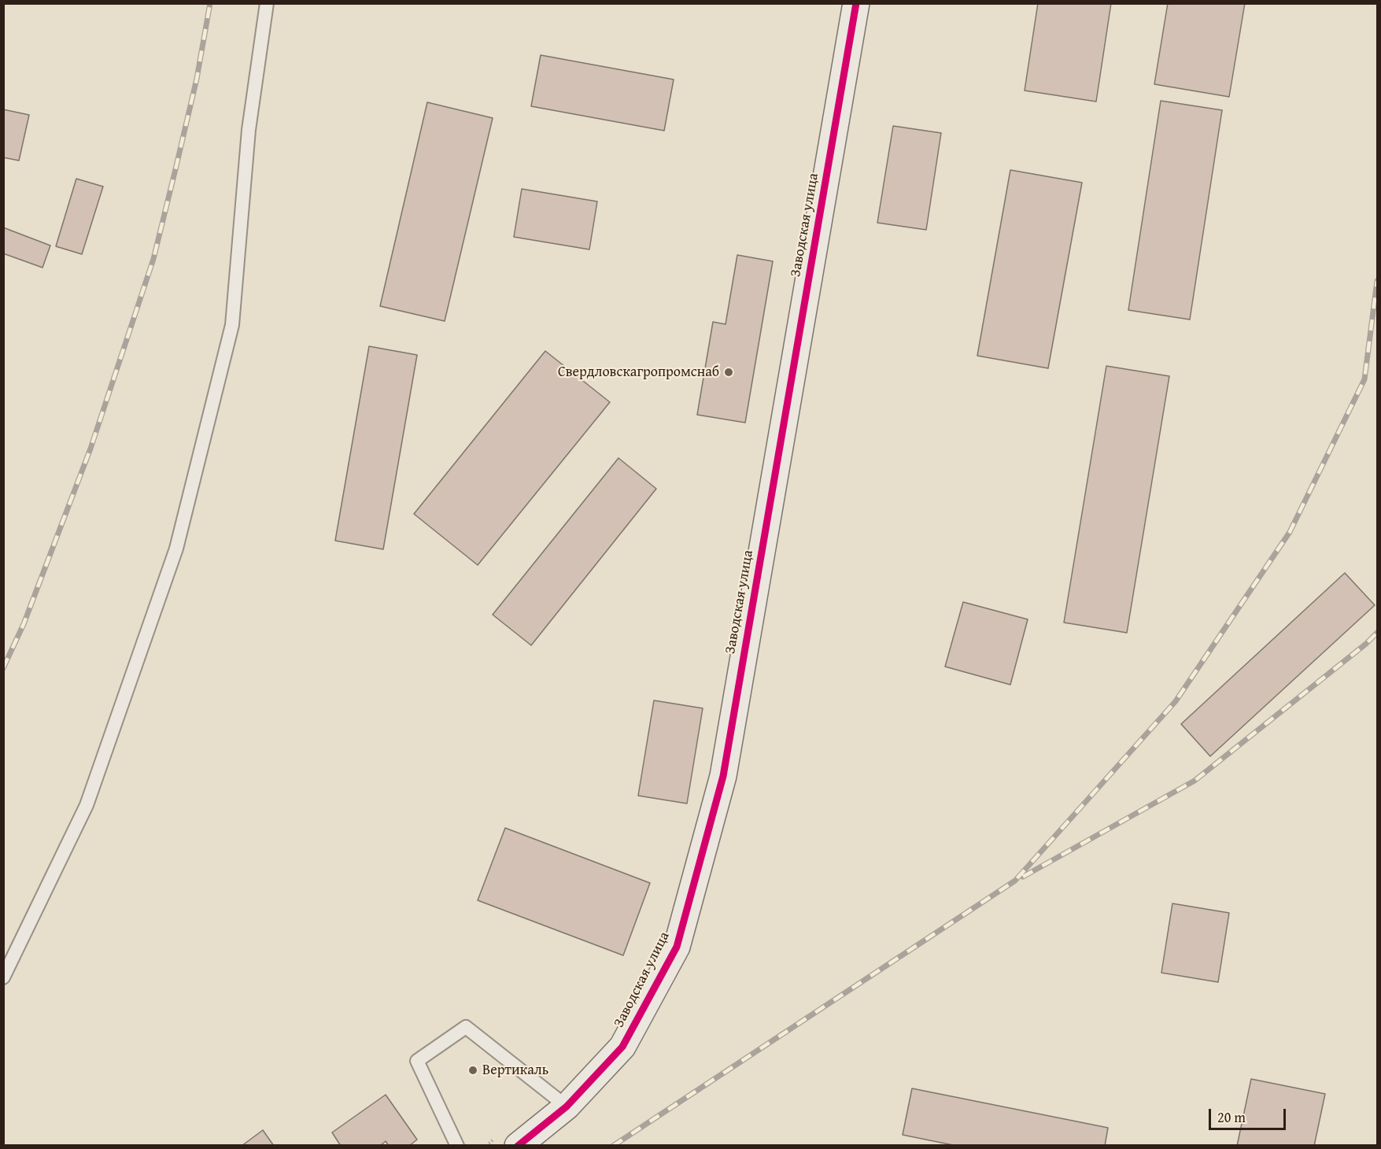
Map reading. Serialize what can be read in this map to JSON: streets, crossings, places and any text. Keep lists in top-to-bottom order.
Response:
{
  "streets": {
    "street": ["Заводская улица"]
  },
  "places": ["Свердловскагропромснаб", "Вертикаль"],
  "scale_bar": "20 m"
}
